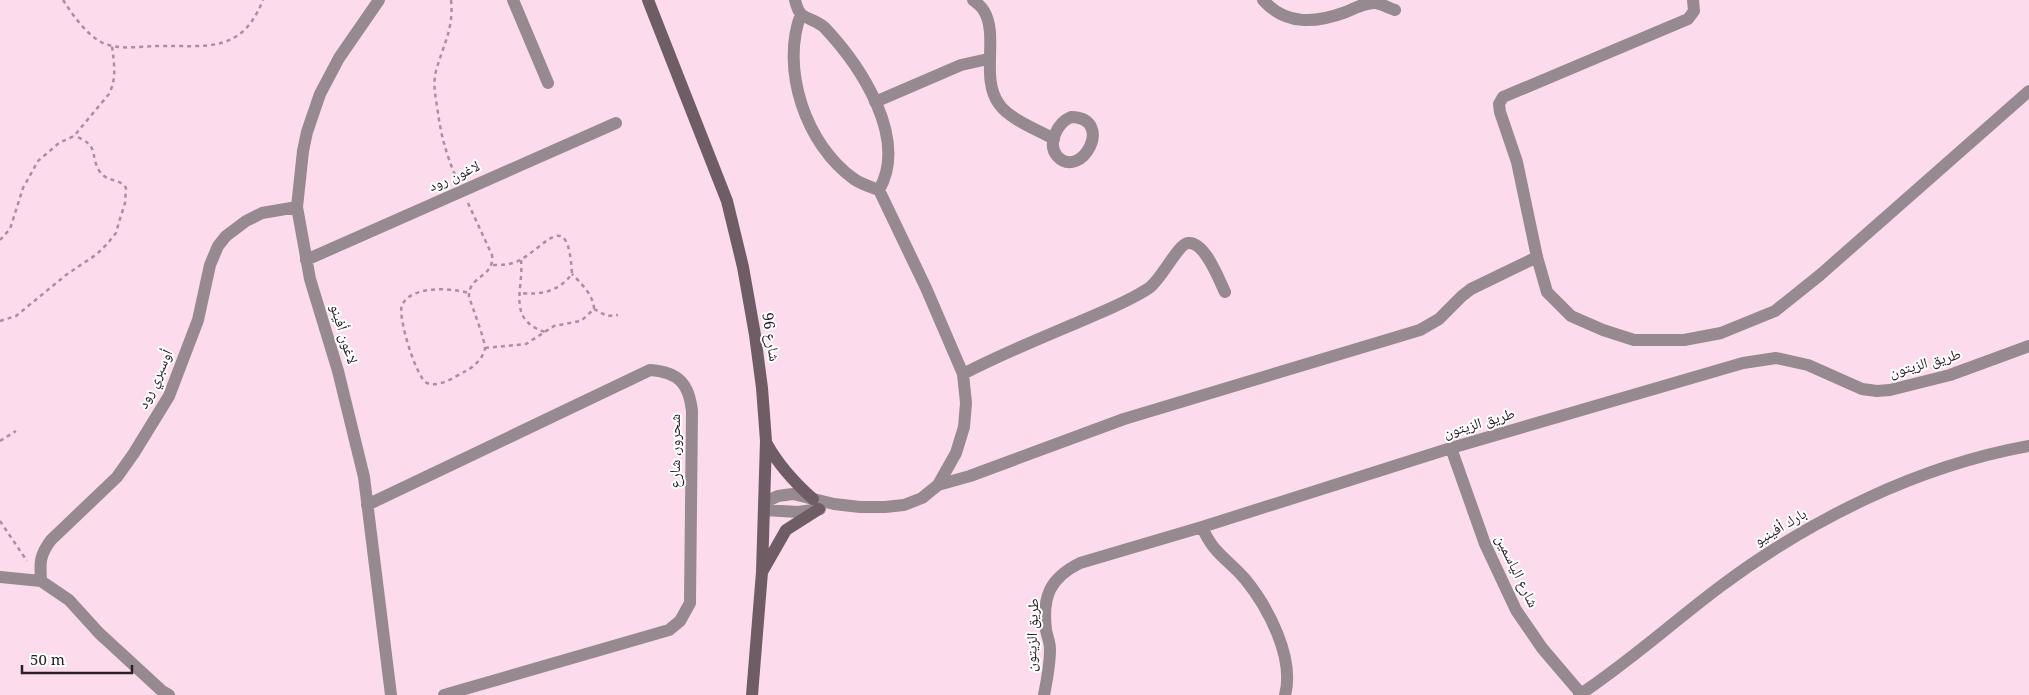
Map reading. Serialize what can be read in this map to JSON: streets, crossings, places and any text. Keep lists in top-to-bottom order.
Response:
{
  "streets": {
    "street": [
      "لاغون رود",
      "لاغون أفينو",
      "شارع 96",
      "طريق الزيتون",
      "أوسبري رود",
      "شحرور، شارع",
      "بارك أفينيو",
      "شارع الياسمين"
    ]
  },
  "crossings": [
    ["لاغون رود", "لاغون أفينو"],
    ["لاغون أفينو", "أوسبري رود"],
    ["لاغون أفينو", "شحرور، شارع"],
    ["طريق الزيتون", "شارع الياسمين"],
    ["بارك أفينيو", "شارع الياسمين"]
  ],
  "scale_bar": "50 m"
}
